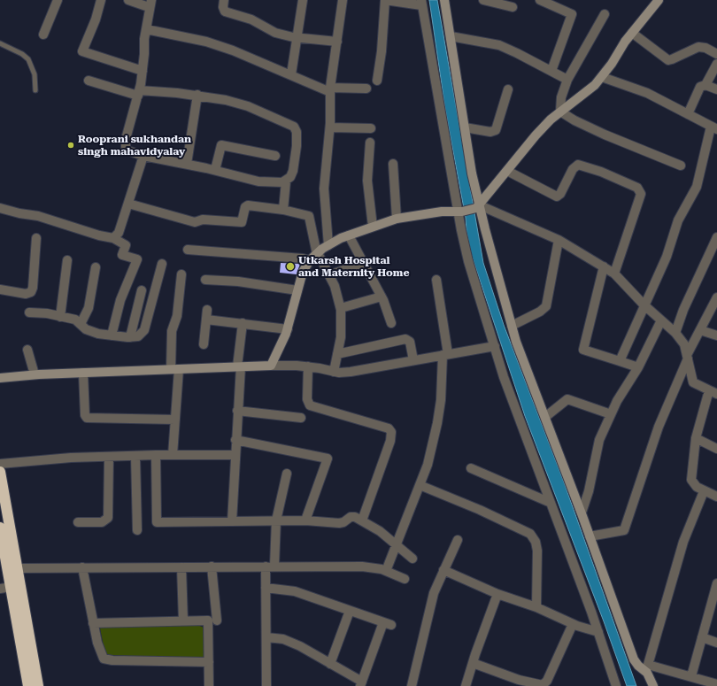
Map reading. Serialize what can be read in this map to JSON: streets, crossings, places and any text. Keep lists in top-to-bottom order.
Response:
{
  "places": ["Rooprani sukhandan singh mahavidyalay", "Utkarsh Hospital and Maternity Home"]
}
